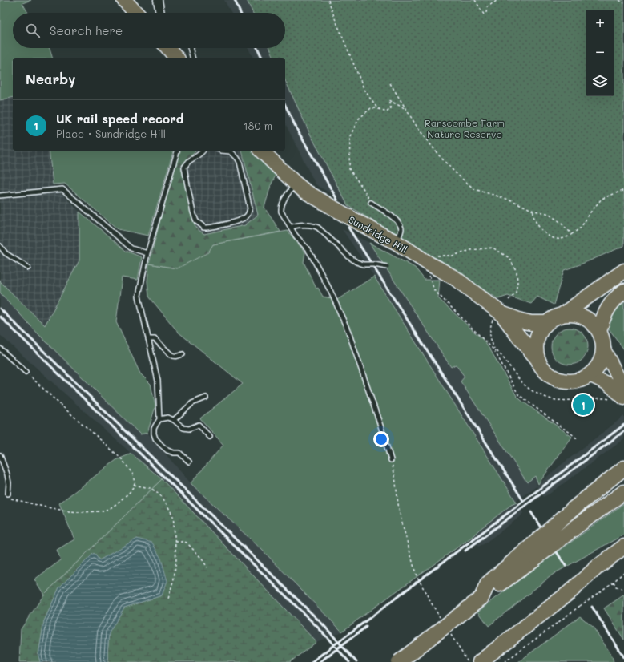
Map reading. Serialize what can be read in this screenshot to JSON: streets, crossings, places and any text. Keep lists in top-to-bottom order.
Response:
{
  "streets": {
    "highway": ["Sundridge Hill"]
  },
  "parks": ["Ranscombe Farm Nature Reserve"],
  "page": {
    "map_buttons": ["+", "−"],
    "search": "Search here",
    "heading": "Nearby",
    "list": [
      {
        "mark": "1",
        "name": "UK rail speed record",
        "note": "Place · Sundridge Hill",
        "value": "180 m"
      }
    ],
    "pins": "1"
  }
}
